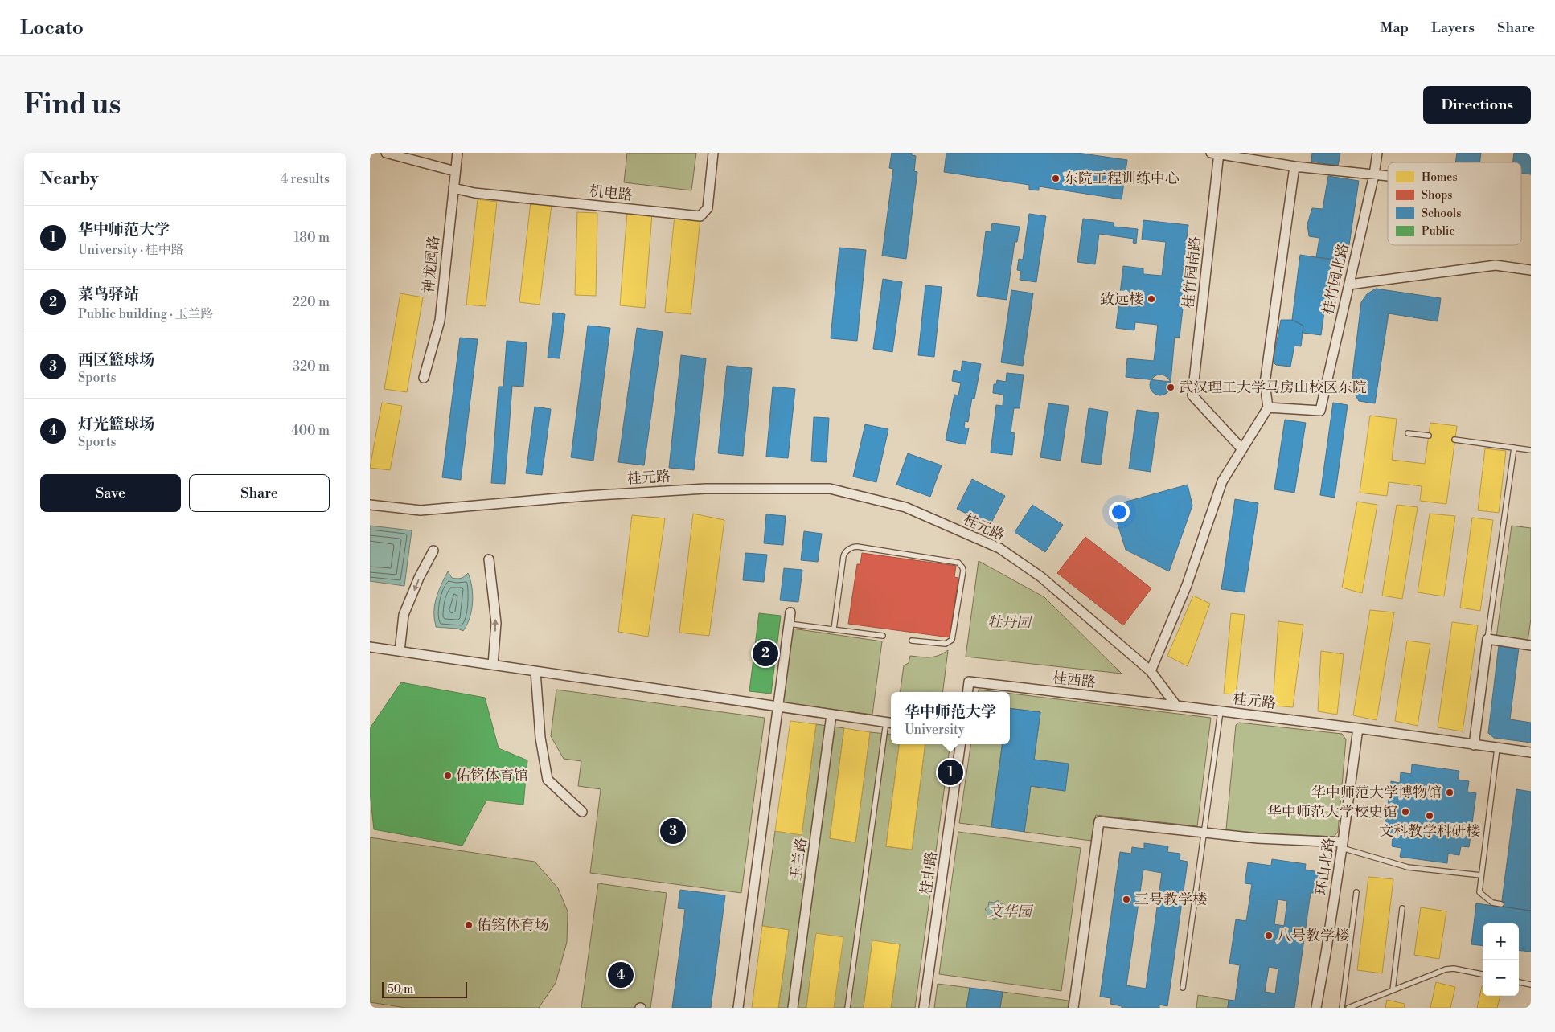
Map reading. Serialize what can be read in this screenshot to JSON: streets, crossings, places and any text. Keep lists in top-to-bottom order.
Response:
{
  "streets": {
    "street": [
      "机电路",
      "神龙园路",
      "桂竹园南路",
      "桂竹园北路",
      "桂元路",
      "桂西路",
      "玉兰路",
      "环山北路",
      "桂中路"
    ]
  },
  "crossings": [
    ["机电路", "神龙园路"],
    ["桂元路", "桂西路"],
    ["桂元路", "环山北路"]
  ],
  "parks": ["牡丹园", "文华园"],
  "places": [
    "东院工程训练中心",
    "致远楼",
    "武汉理工大学马房山校区东院",
    "佑铭体育馆",
    "华中师范大学博物馆",
    "华中师范大学校史馆",
    "文科教学科研楼",
    "三号教学楼",
    "佑铭体育场",
    "八号教学楼"
  ],
  "legend": [
    "Homes",
    "Shops",
    "Schools",
    "Public"
  ],
  "scale_bar": "50 m",
  "page": {
    "header": "Locato",
    "nav": ["Map", "Layers", "Share"],
    "buttons": [
      "Directions",
      ["Save", "Share"]
    ],
    "title": "Find us",
    "heading": ["Nearby", "4 results"],
    "list": [
      {
        "mark": "1",
        "name": "华中师范大学",
        "note": "University · 桂中路",
        "value": "180 m"
      },
      {
        "mark": "2",
        "name": "菜鸟驿站",
        "note": "Public building · 玉兰路",
        "value": "220 m"
      },
      {
        "mark": "3",
        "name": "西区篮球场",
        "note": "Sports",
        "value": "320 m"
      },
      {
        "mark": "4",
        "name": "灯光篮球场",
        "note": "Sports",
        "value": "400 m"
      }
    ],
    "pins": [
      "2",
      "1",
      "3",
      "4"
    ],
    "popup": ["华中师范大学", "University"],
    "map_buttons": ["+", "−"],
    "scale": "50 m"
  }
}
